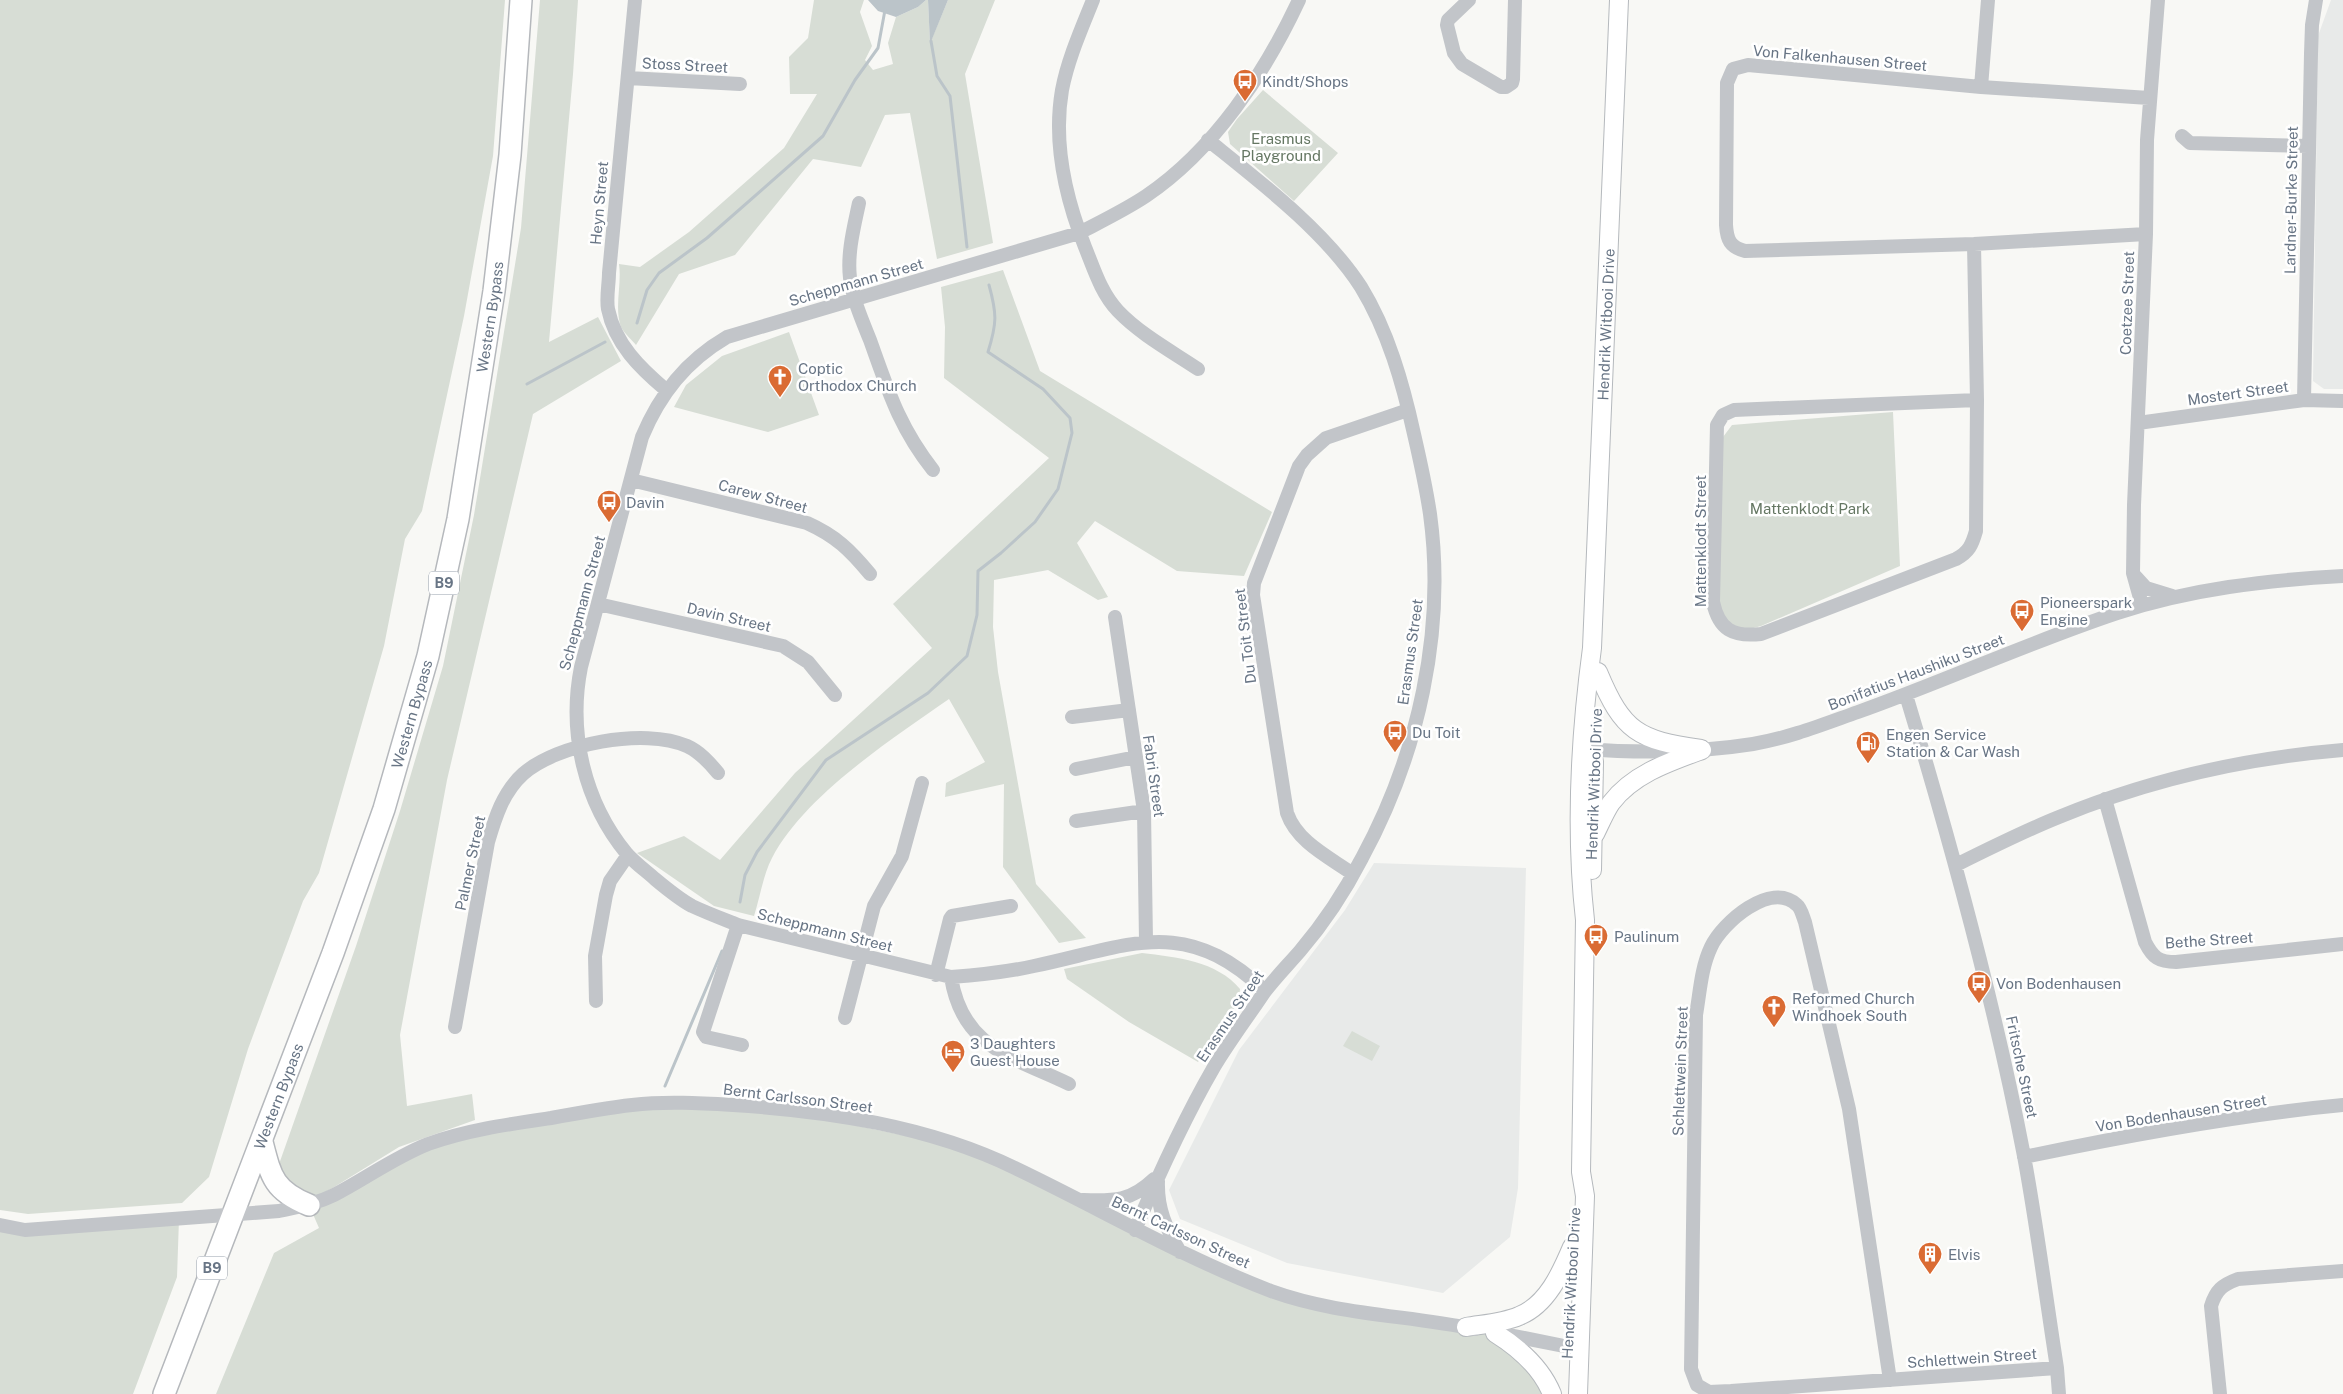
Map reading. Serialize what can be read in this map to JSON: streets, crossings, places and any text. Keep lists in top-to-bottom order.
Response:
{
  "streets": {
    "highway": ["Western Bypass", "B9"],
    "main road": ["Hendrik Witbooi Drive"],
    "street": [
      "Von Falkenhausen Street",
      "Stoss Street",
      "Lardner-Burke Street",
      "Heyn Street",
      "Scheppmann Street",
      "Coetzee Street",
      "Mostert Street",
      "Carew Street",
      "Mattenklodt Street",
      "Davin Street",
      "Du Toit Street",
      "Erasmus Street",
      "Bonifatius Haushiku Street",
      "Fabri Street",
      "Palmer Street",
      "Bethe Street",
      "Fritsche Street",
      "Schlettwein Street",
      "Bernt Carlsson Street",
      "Von Bodenhausen Street"
    ]
  },
  "crossings": [
    ["Von Falkenhausen Street", "Coetzee Street"],
    ["Von Falkenhausen Street", "Mattenklodt Street"],
    ["Stoss Street", "Heyn Street"],
    ["Lardner-Burke Street", "Mostert Street"],
    ["Heyn Street", "Scheppmann Street"],
    ["Scheppmann Street", "Carew Street"],
    ["Scheppmann Street", "Davin Street"],
    ["Scheppmann Street", "Erasmus Street"],
    ["Scheppmann Street", "Fabri Street"],
    ["Scheppmann Street", "Palmer Street"],
    ["Coetzee Street", "Mostert Street"],
    ["Coetzee Street", "Bonifatius Haushiku Street"],
    ["Western Bypass", "Bernt Carlsson Street"],
    ["Hendrik Witbooi Drive", "Bonifatius Haushiku Street"],
    ["Hendrik Witbooi Drive", "Bernt Carlsson Street"],
    ["Du Toit Street", "Erasmus Street"],
    ["Erasmus Street", "Bernt Carlsson Street"],
    ["Bonifatius Haushiku Street", "Fritsche Street"],
    ["Fritsche Street", "Schlettwein Street"],
    ["Fritsche Street", "Von Bodenhausen Street"]
  ],
  "parks": ["Erasmus Playground", "Mattenklodt Park"],
  "places": {
    "bus stop": [
      "Kindt/Shops",
      "Davin",
      "Pioneerspark Engine",
      "Du Toit",
      "Paulinum",
      "Von Bodenhausen"
    ],
    "church": ["Coptic Orthodox Church", "Reformed Church Windhoek South"],
    "fuel station": ["Engen Service Station & Car Wash"],
    "hotel": ["3 Daughters Guest House"],
    "building": ["Elvis"]
  }
}
